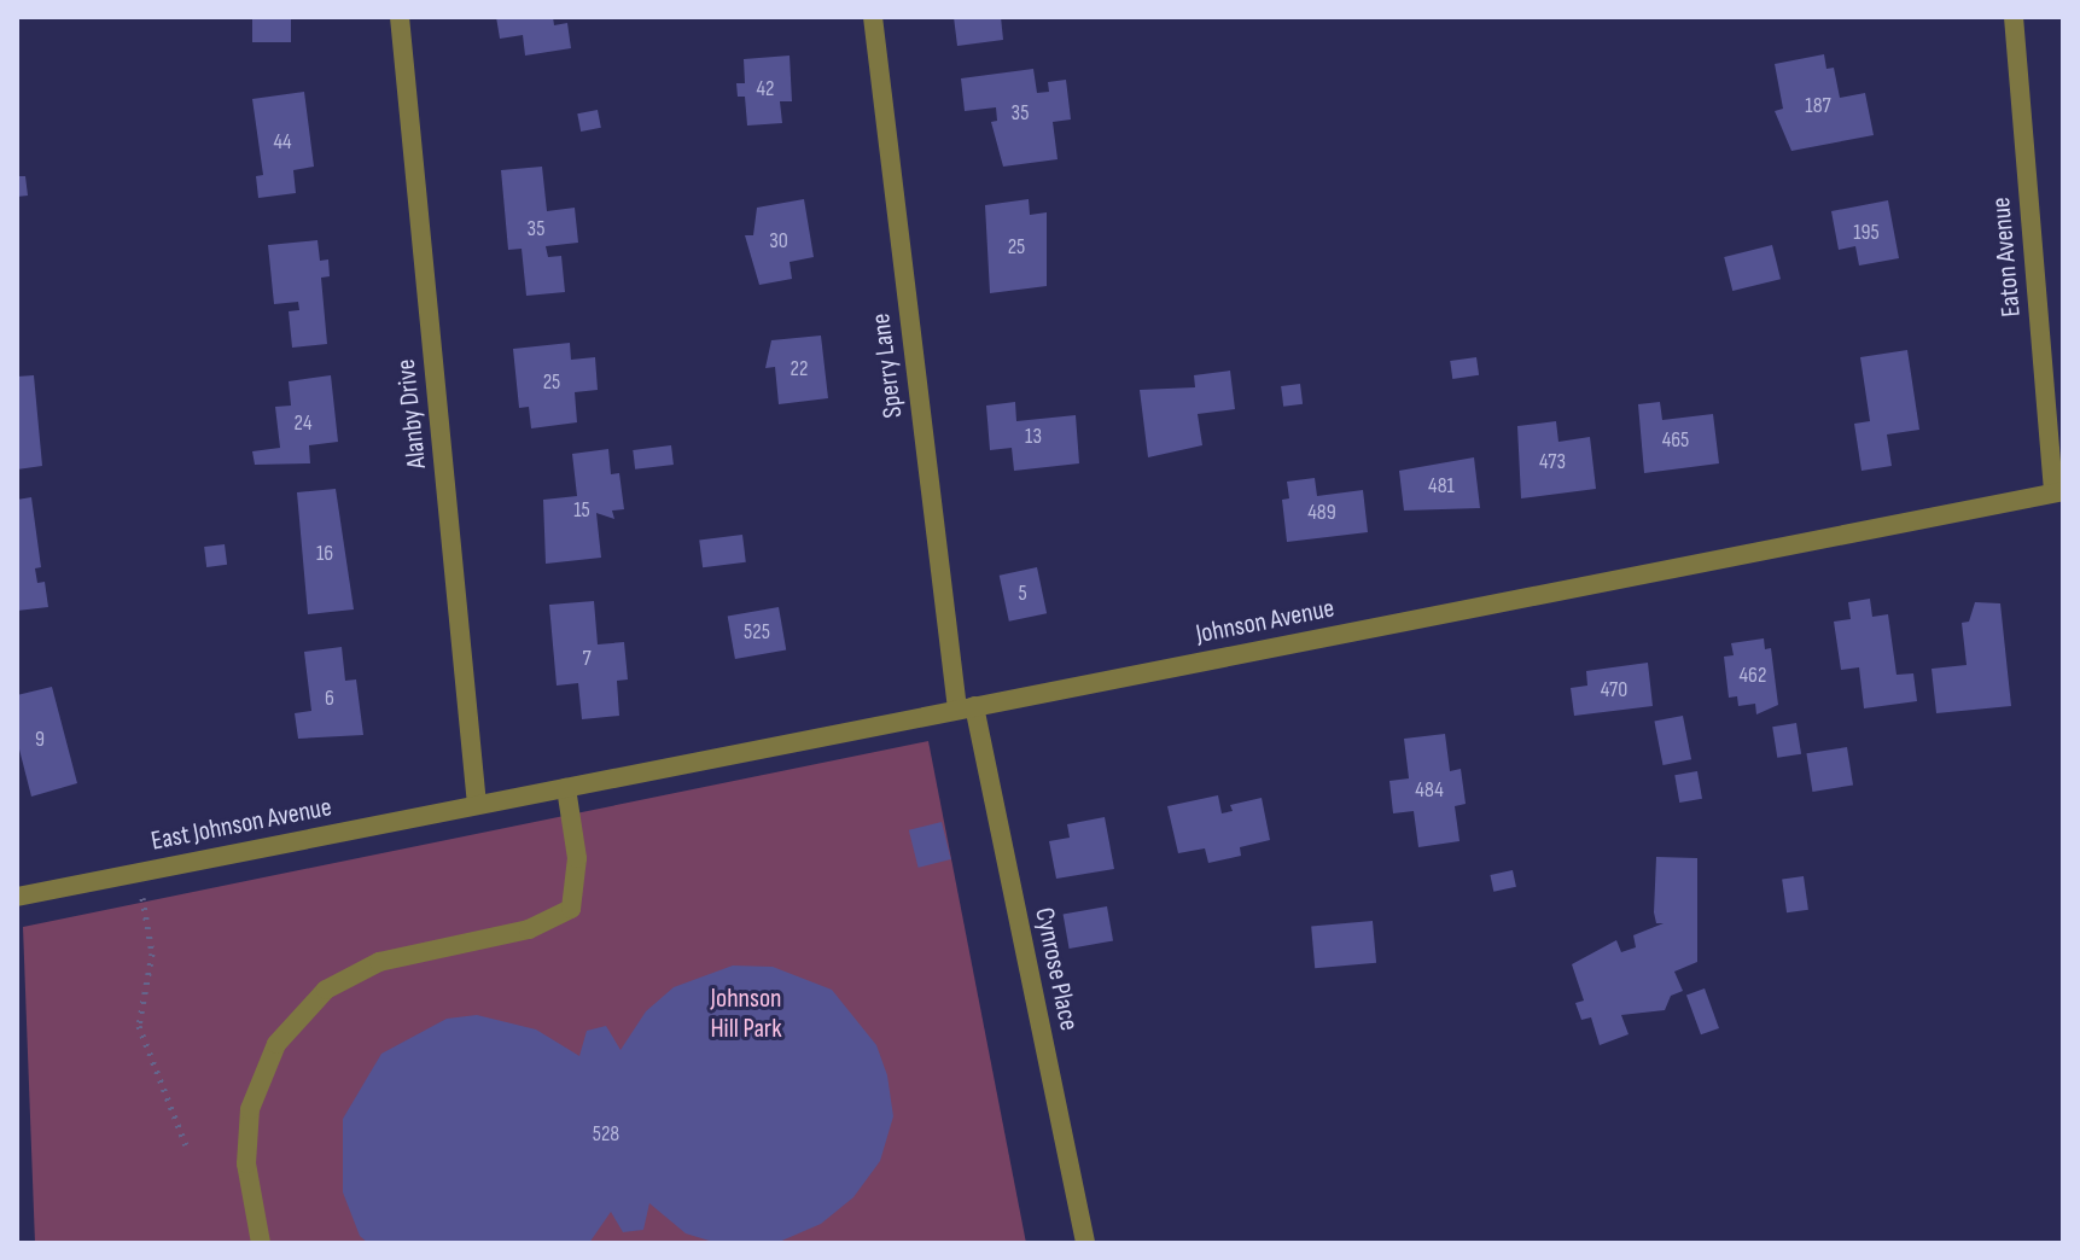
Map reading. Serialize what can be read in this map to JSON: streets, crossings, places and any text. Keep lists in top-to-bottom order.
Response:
{
  "streets": {
    "street": [
      "Eaton Avenue",
      "Sperry Lane",
      "Alanby Drive",
      "Johnson Avenue",
      "East Johnson Avenue",
      "Cynrose Place"
    ]
  },
  "crossings": [
    ["Eaton Avenue", "Johnson Avenue"],
    ["Sperry Lane", "Johnson Avenue"],
    ["Sperry Lane", "Cynrose Place"],
    ["Alanby Drive", "Johnson Avenue"],
    ["Alanby Drive", "East Johnson Avenue"],
    ["Johnson Avenue", "East Johnson Avenue"],
    ["Johnson Avenue", "Cynrose Place"]
  ],
  "parks": ["Johnson Hill Park"],
  "house_numbers": [
    "42",
    "187",
    "35",
    "44",
    "35",
    "195",
    "30",
    "25",
    "22",
    "25",
    "24",
    "13",
    "465",
    "473",
    "481",
    "15",
    "489",
    "16",
    "5",
    "525",
    "7",
    "462",
    "470",
    "6",
    "9",
    "484",
    "528"
  ]
}
